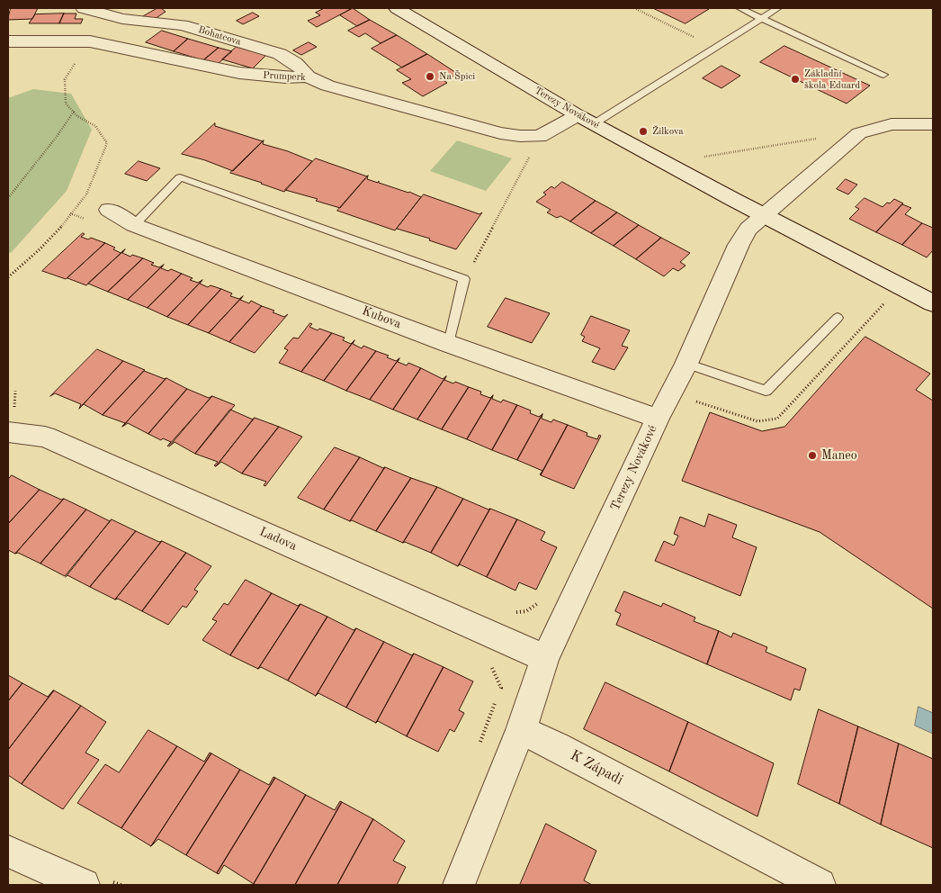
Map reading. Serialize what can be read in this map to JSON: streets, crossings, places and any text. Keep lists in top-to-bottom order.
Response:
{
  "streets": {
    "street": [
      "Bohatcova",
      "Prumperk",
      "Terezy Novákové",
      "Kubova",
      "Ladova",
      "K Západi"
    ]
  },
  "crossings": [
    ["Bohatcova", "Prumperk"],
    ["Terezy Novákové", "Kubova"],
    ["Terezy Novákové", "Ladova"],
    ["Terezy Novákové", "K Západi"]
  ],
  "places": [
    "Na Špici",
    "Základní škola Eduard",
    "Žilkova",
    "Maneo"
  ]
}
